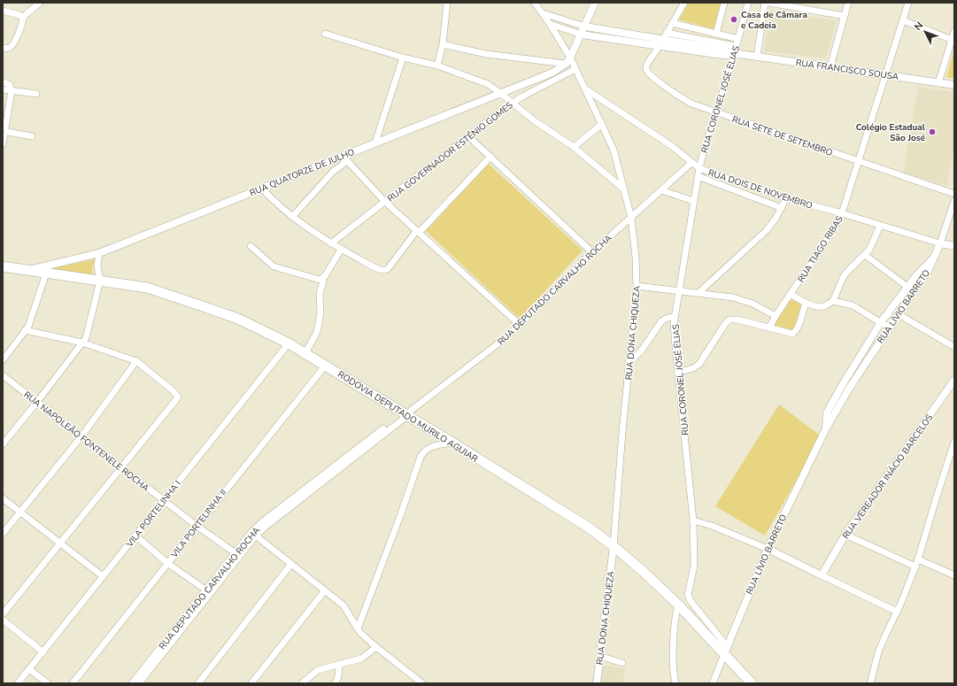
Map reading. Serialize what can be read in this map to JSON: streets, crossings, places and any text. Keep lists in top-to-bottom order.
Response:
{
  "streets": {
    "highway": ["RODOVIA DEPUTADO MURILO AGUIAR"],
    "street": [
      "RUA FRANCISCO SOUSA",
      "RUA CORONEL JOSÉ ELIAS",
      "RUA SETE DE SETEMBRO",
      "RUA GOVERNADOR ESTÊNIO GOMES",
      "RUA QUATORZE DE JULHO",
      "RUA DOIS DE NOVEMBRO",
      "RUA TIAGO RIBAS",
      "RUA DEPUTADO CARVALHO ROCHA",
      "RUA LÍVIO BARRETO",
      "RUA DONA CHIQUEZA",
      "RUA NAPOLEÃO FONTENELE ROCHA",
      "RUA VEREADOR INÁCIO BARCELOS",
      "VILA PORTELINHA I",
      "VILA PORTELINHA II"
    ]
  },
  "crossings": [
    ["RUA FRANCISCO SOUSA", "RUA CORONEL JOSÉ ELIAS"],
    ["RUA FRANCISCO SOUSA", "RUA SETE DE SETEMBRO"],
    ["RUA FRANCISCO SOUSA", "RUA TIAGO RIBAS"],
    ["RUA FRANCISCO SOUSA", "RUA DONA CHIQUEZA"],
    ["RUA CORONEL JOSÉ ELIAS", "RUA SETE DE SETEMBRO"],
    ["RUA CORONEL JOSÉ ELIAS", "RUA DOIS DE NOVEMBRO"],
    ["RUA CORONEL JOSÉ ELIAS", "RUA LÍVIO BARRETO"],
    ["RUA CORONEL JOSÉ ELIAS", "RODOVIA DEPUTADO MURILO AGUIAR"],
    ["RUA SETE DE SETEMBRO", "RUA TIAGO RIBAS"],
    ["RUA GOVERNADOR ESTÊNIO GOMES", "RUA DONA CHIQUEZA"],
    ["RUA QUATORZE DE JULHO", "RUA DONA CHIQUEZA"],
    ["RUA QUATORZE DE JULHO", "RODOVIA DEPUTADO MURILO AGUIAR"],
    ["RUA DOIS DE NOVEMBRO", "RUA TIAGO RIBAS"],
    ["RUA DOIS DE NOVEMBRO", "RUA DEPUTADO CARVALHO ROCHA"],
    ["RUA DOIS DE NOVEMBRO", "RUA LÍVIO BARRETO"],
    ["RUA DOIS DE NOVEMBRO", "RUA DONA CHIQUEZA"],
    ["RUA DEPUTADO CARVALHO ROCHA", "RUA DONA CHIQUEZA"],
    ["RUA DEPUTADO CARVALHO ROCHA", "RODOVIA DEPUTADO MURILO AGUIAR"],
    ["RUA DEPUTADO CARVALHO ROCHA", "RUA NAPOLEÃO FONTENELE ROCHA"],
    ["RUA LÍVIO BARRETO", "RODOVIA DEPUTADO MURILO AGUIAR"],
    ["RUA DONA CHIQUEZA", "RODOVIA DEPUTADO MURILO AGUIAR"],
    ["RODOVIA DEPUTADO MURILO AGUIAR", "VILA PORTELINHA I"],
    ["RODOVIA DEPUTADO MURILO AGUIAR", "VILA PORTELINHA II"],
    ["RUA NAPOLEÃO FONTENELE ROCHA", "VILA PORTELINHA I"],
    ["RUA NAPOLEÃO FONTENELE ROCHA", "VILA PORTELINHA II"]
  ],
  "places": ["Casa de Câmara e Cadeia", "Colégio Estadual São José"],
  "north": "top left"
}
